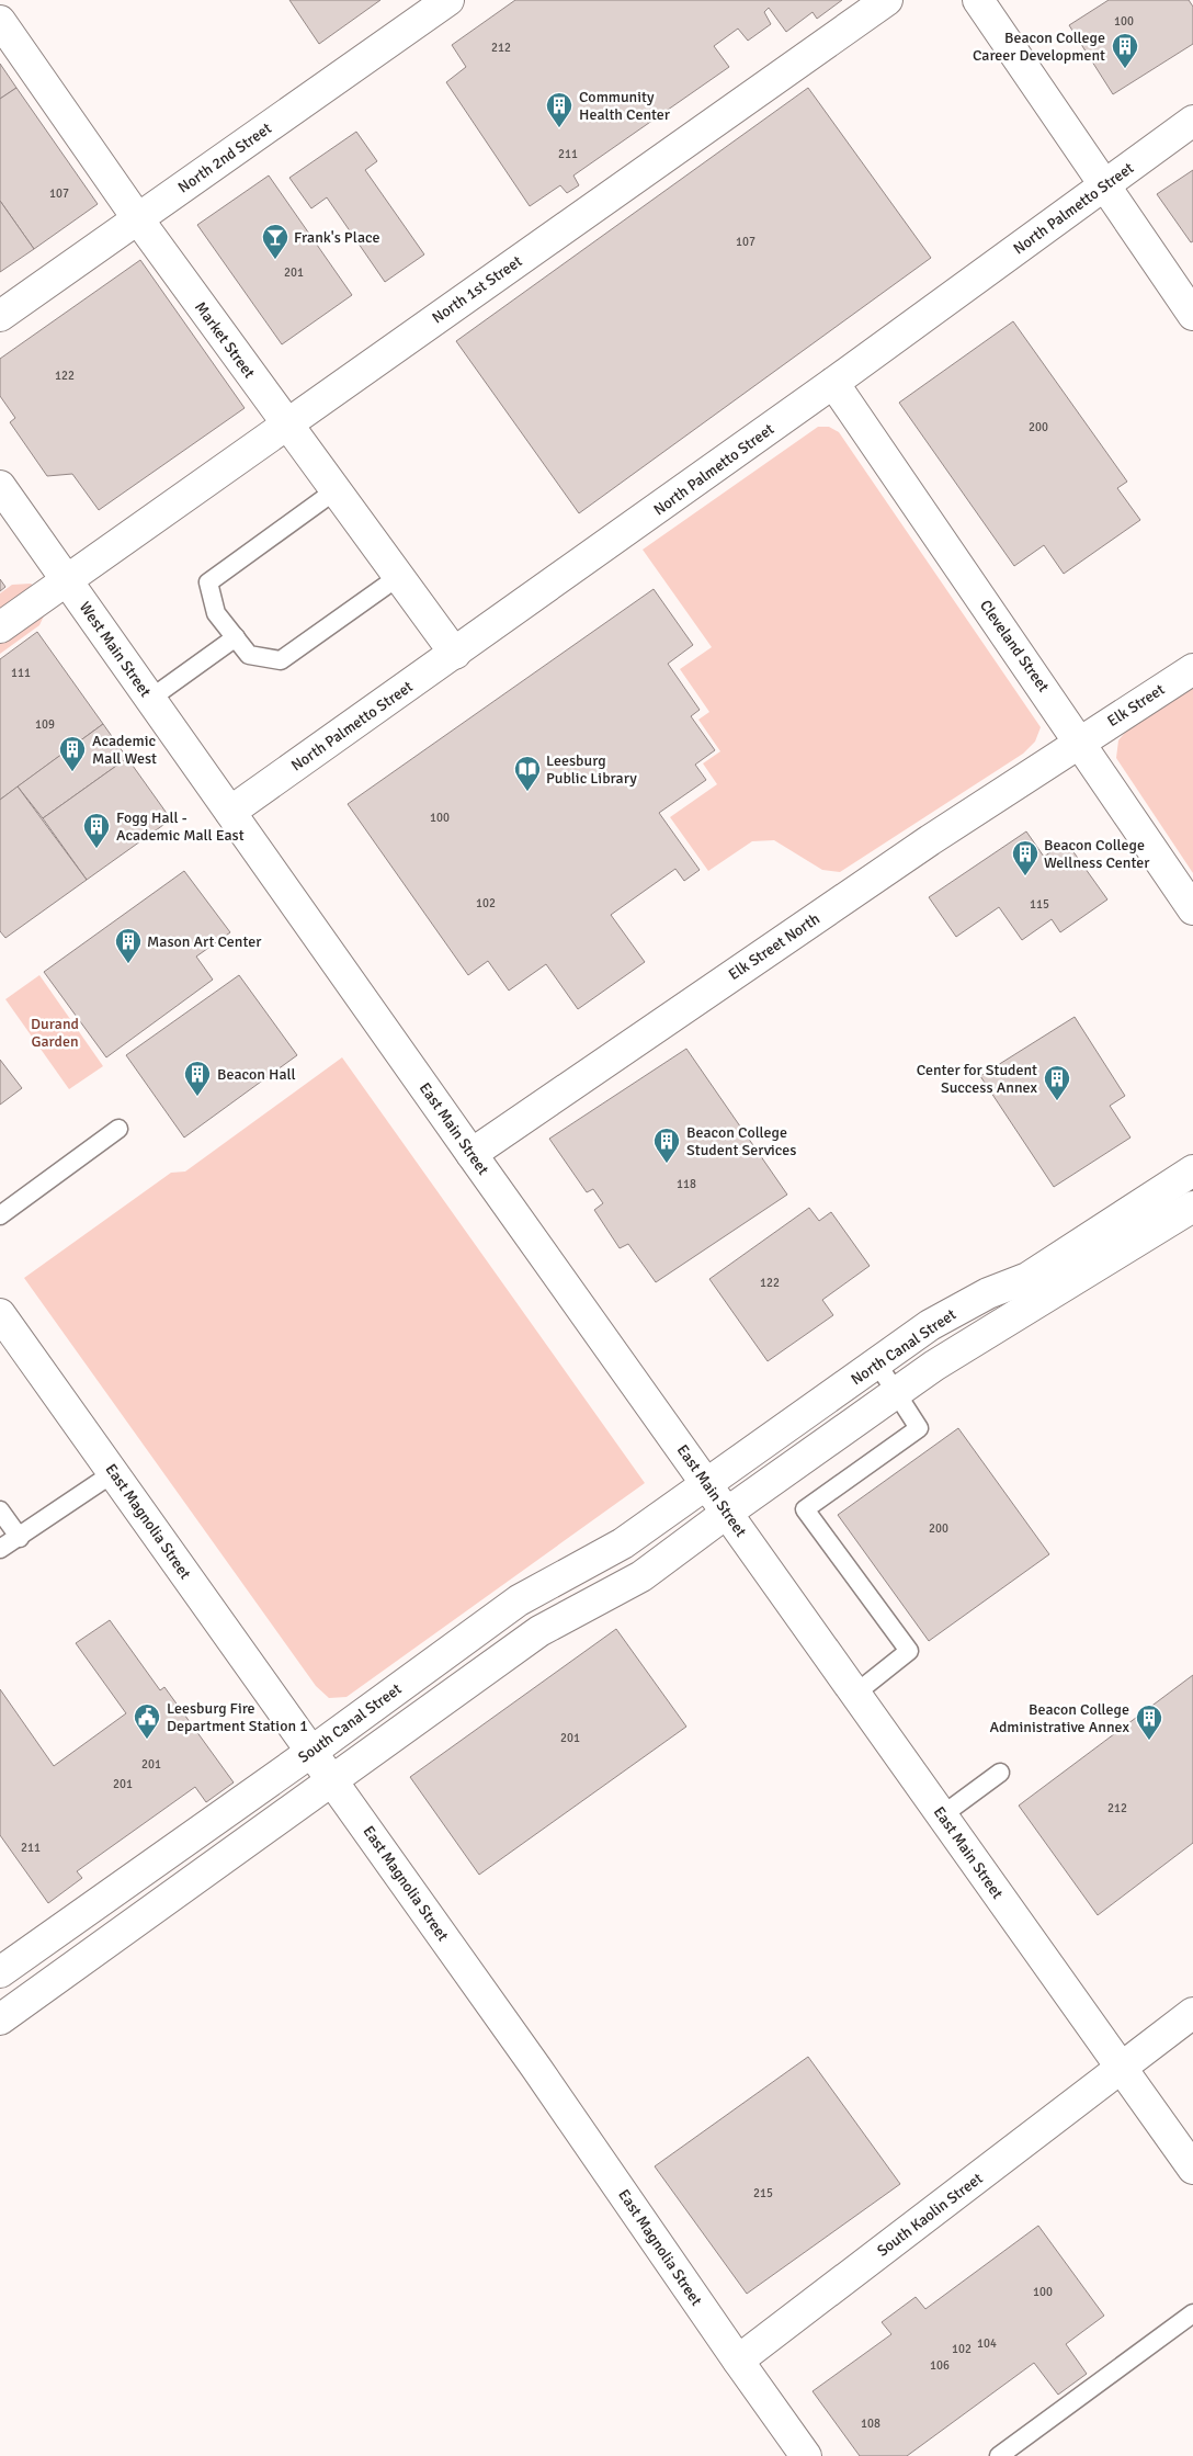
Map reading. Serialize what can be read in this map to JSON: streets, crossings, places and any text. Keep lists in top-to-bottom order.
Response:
{
  "streets": {
    "street": [
      "North 2nd Street",
      "North Palmetto Street",
      "North 1st Street",
      "Market Street",
      "Cleveland Street",
      "West Main Street",
      "Elk Street",
      "Elk Street North",
      "East Main Street",
      "North Canal Street",
      "East Magnolia Street",
      "South Canal Street",
      "South Kaolin Street"
    ]
  },
  "crossings": [
    ["North 2nd Street", "Market Street"],
    ["North Palmetto Street", "Market Street"],
    ["North Palmetto Street", "Cleveland Street"],
    ["North Palmetto Street", "West Main Street"],
    ["North Palmetto Street", "East Main Street"],
    ["North 1st Street", "Market Street"],
    ["North 1st Street", "West Main Street"],
    ["Cleveland Street", "Elk Street"],
    ["Cleveland Street", "Elk Street North"],
    ["West Main Street", "East Main Street"],
    ["Elk Street", "Elk Street North"],
    ["Elk Street North", "East Main Street"],
    ["East Main Street", "North Canal Street"],
    ["East Main Street", "South Canal Street"],
    ["East Main Street", "South Kaolin Street"],
    ["North Canal Street", "South Canal Street"],
    ["East Magnolia Street", "South Canal Street"],
    ["East Magnolia Street", "South Kaolin Street"]
  ],
  "parks": ["Durand Garden"],
  "places": {
    "building": [
      "Beacon College Career Development",
      "Community Health Center",
      "Academic Mall West",
      "Fogg Hall - Academic Mall East",
      "Beacon College Wellness Center",
      "Mason Art Center",
      "Beacon Hall",
      "Center for Student Success Annex",
      "Beacon College Student Services",
      "Beacon College Administrative Annex"
    ],
    "bar": ["Frank's Place"],
    "library": ["Leesburg Public Library"],
    "public building": ["Leesburg Fire Department Station 1"]
  },
  "house_numbers": [
    "100",
    "212",
    "211",
    "107",
    "107",
    "201",
    "122",
    "200",
    "111",
    "109",
    "100",
    "102",
    "115",
    "118",
    "122",
    "200",
    "201",
    "201",
    "201",
    "212",
    "211",
    "215",
    "100",
    "104",
    "102",
    "106",
    "108"
  ]
}
